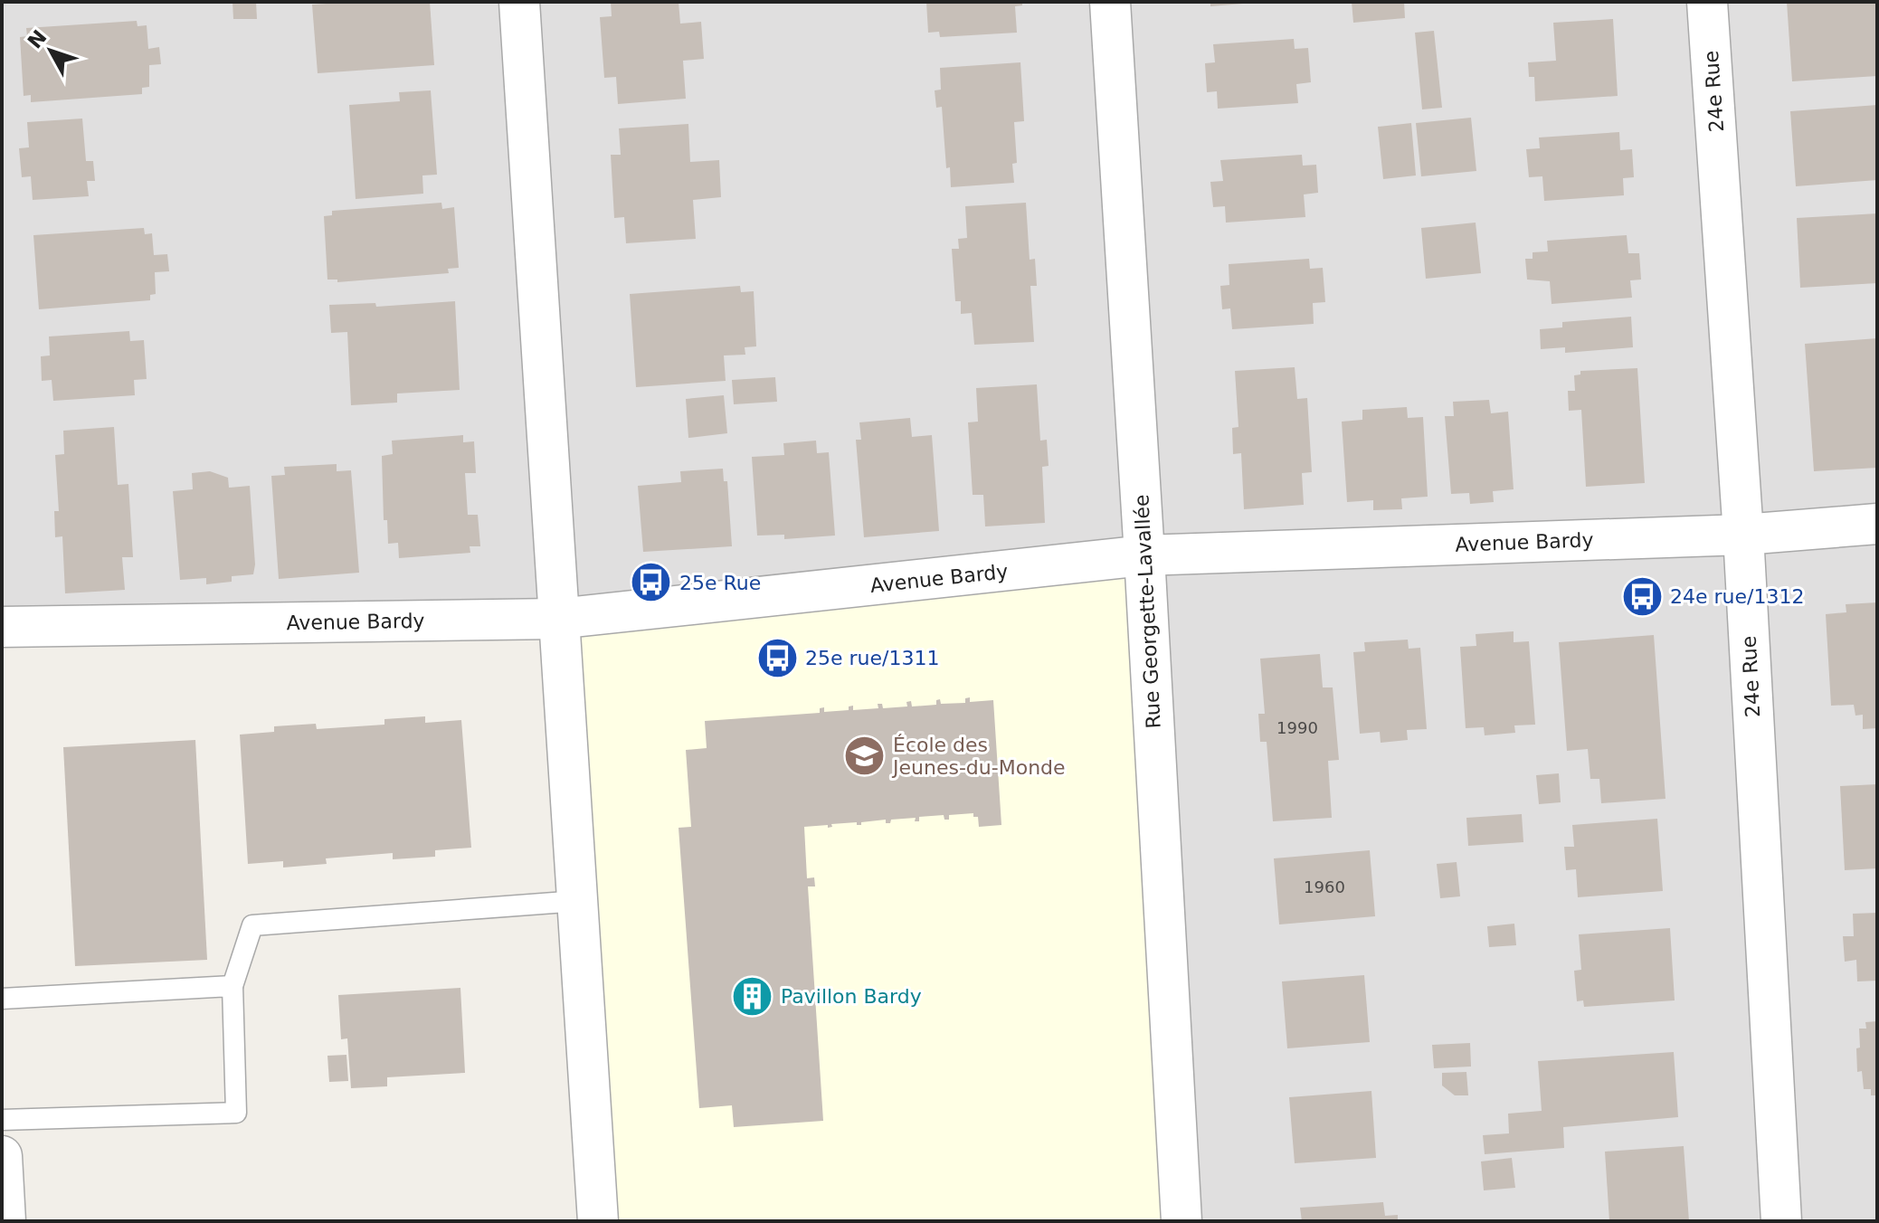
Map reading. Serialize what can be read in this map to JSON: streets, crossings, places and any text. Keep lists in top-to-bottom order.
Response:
{
  "streets": {
    "street": ["24e Rue", "Avenue Bardy", "Rue Georgette-Lavallée"]
  },
  "crossings": [
    ["24e Rue", "Avenue Bardy"],
    ["Avenue Bardy", "Rue Georgette-Lavallée"]
  ],
  "places": {
    "bus stop": ["25e Rue", "24e rue/1312", "25e rue/1311"],
    "school or university": ["École des Jeunes-du-Monde"],
    "building": ["Pavillon Bardy"]
  },
  "house_numbers": ["1990", "1960"],
  "north": "top left"
}
